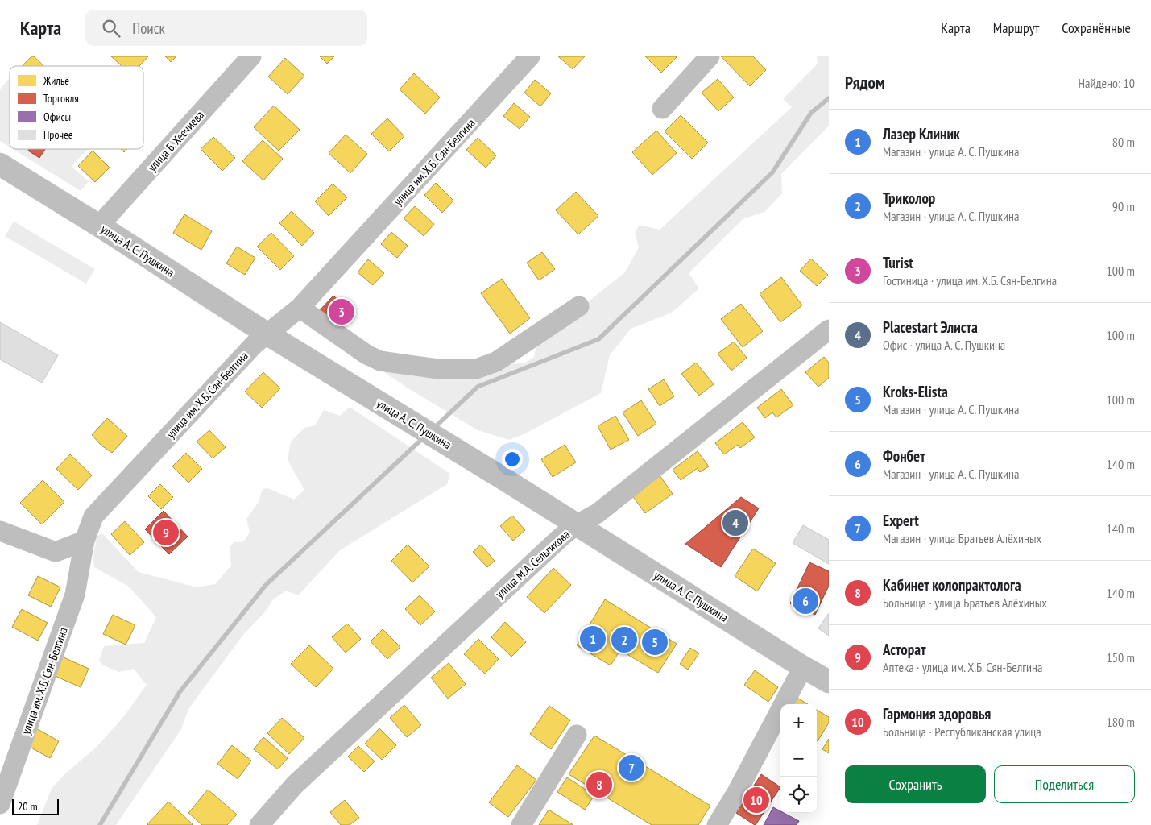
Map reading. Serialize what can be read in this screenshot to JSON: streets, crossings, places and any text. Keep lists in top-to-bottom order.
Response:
{
  "streets": {
    "main road": ["улица А. С. Пушкина"],
    "street": ["улица Б. Хеечиева", "улица им. Х.Б. Сян-Белгина", "улица М.А. Сельгикова"]
  },
  "crossings": [
    ["улица Б. Хеечиева", "улица А. С. Пушкина"],
    ["улица им. Х.Б. Сян-Белгина", "улица А. С. Пушкина"],
    ["улица А. С. Пушкина", "улица М.А. Сельгикова"]
  ],
  "legend": [
    "Жильё",
    "Торговля",
    "Офисы",
    "Прочее"
  ],
  "scale_bar": "20 m",
  "page": {
    "header": "Карта",
    "search": "Поиск",
    "nav": ["Карта", "Маршрут", "Сохранённые"],
    "heading": ["Рядом", "Найдено: 10"],
    "list": [
      {
        "mark": "1",
        "name": "Лазер Клиник",
        "note": "Магазин · улица А. С. Пушкина",
        "value": "80 m"
      },
      {
        "mark": "2",
        "name": "Триколор",
        "note": "Магазин · улица А. С. Пушкина",
        "value": "90 m"
      },
      {
        "mark": "3",
        "name": "Turist",
        "note": "Гостиница · улица им. Х.Б. Сян-Белгина",
        "value": "100 m"
      },
      {
        "mark": "4",
        "name": "Placestart Элиста",
        "note": "Офис · улица А. С. Пушкина",
        "value": "100 m"
      },
      {
        "mark": "5",
        "name": "Kroks-Elista",
        "note": "Магазин · улица А. С. Пушкина",
        "value": "100 m"
      },
      {
        "mark": "6",
        "name": "Фонбет",
        "note": "Магазин · улица А. С. Пушкина",
        "value": "140 m"
      },
      {
        "mark": "7",
        "name": "Eхpert",
        "note": "Магазин · улица Братьев Алёхиных",
        "value": "140 m"
      },
      {
        "mark": "8",
        "name": "Кабинет колопрактолога",
        "note": "Больница · улица Братьев Алёхиных",
        "value": "140 m"
      },
      {
        "mark": "9",
        "name": "Асторат",
        "note": "Аптека · улица им. Х.Б. Сян-Белгина",
        "value": "150 m"
      },
      {
        "mark": "10",
        "name": "Гармония здоровья",
        "note": "Больница · Республиканская улица",
        "value": "180 m"
      }
    ],
    "pins": [
      "3",
      "4",
      "9",
      "6",
      "1",
      "2",
      "5",
      "7",
      "8",
      "10"
    ],
    "map_buttons": ["+", "−"],
    "buttons": ["Сохранить", "Поделиться"],
    "scale": "20 m"
  }
}
